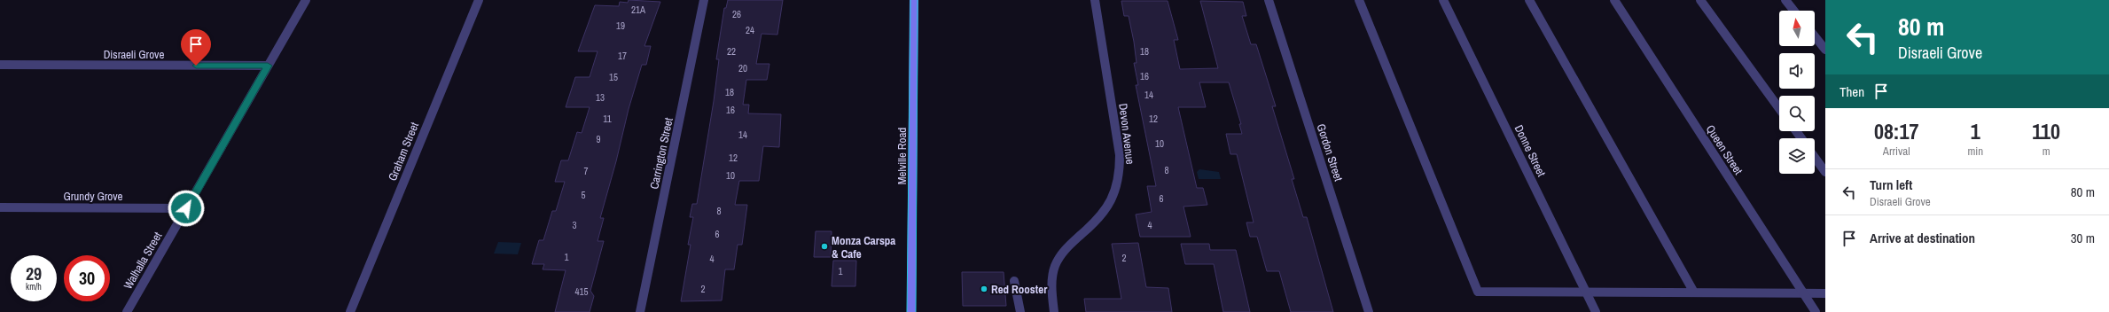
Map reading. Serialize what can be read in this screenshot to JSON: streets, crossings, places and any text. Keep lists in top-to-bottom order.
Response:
{
  "streets": {
    "main road": ["Melville Road"],
    "street": [
      "Disraeli Grove",
      "Devon Avenue",
      "Queen Street",
      "Donne Street",
      "Graham Street",
      "Gordon Street",
      "Carrington Street",
      "Grundy Grove",
      "Walhalla Street"
    ]
  },
  "crossings": [
    ["Disraeli Grove", "Walhalla Street"],
    ["Grundy Grove", "Walhalla Street"]
  ],
  "places": ["Monza Carspa & Cafe", "Red Rooster"],
  "house_numbers": [
    "21A",
    "26",
    "19",
    "24",
    "22",
    "18",
    "17",
    "20",
    "16",
    "15",
    "18",
    "14",
    "13",
    "16",
    "11",
    "12",
    "14",
    "9",
    "10",
    "12",
    "8",
    "7",
    "10",
    "5",
    "6",
    "8",
    "3",
    "4",
    "6",
    "1",
    "2",
    "4",
    "1",
    "2",
    "415"
  ],
  "north": "top",
  "page": {
    "turn": ["80 m", "Disraeli Grove"],
    "then": "Then",
    "eta": [
      "08:17",
      "Arrival",
      "1",
      "min",
      "110",
      "m"
    ],
    "list": [
      {
        "name": "Turn left",
        "note": "Disraeli Grove",
        "value": "80 m"
      },
      {
        "name": "Arrive at destination",
        "value": "30 m"
      }
    ],
    "speed": "29 km/h",
    "limit": "30"
  }
}
